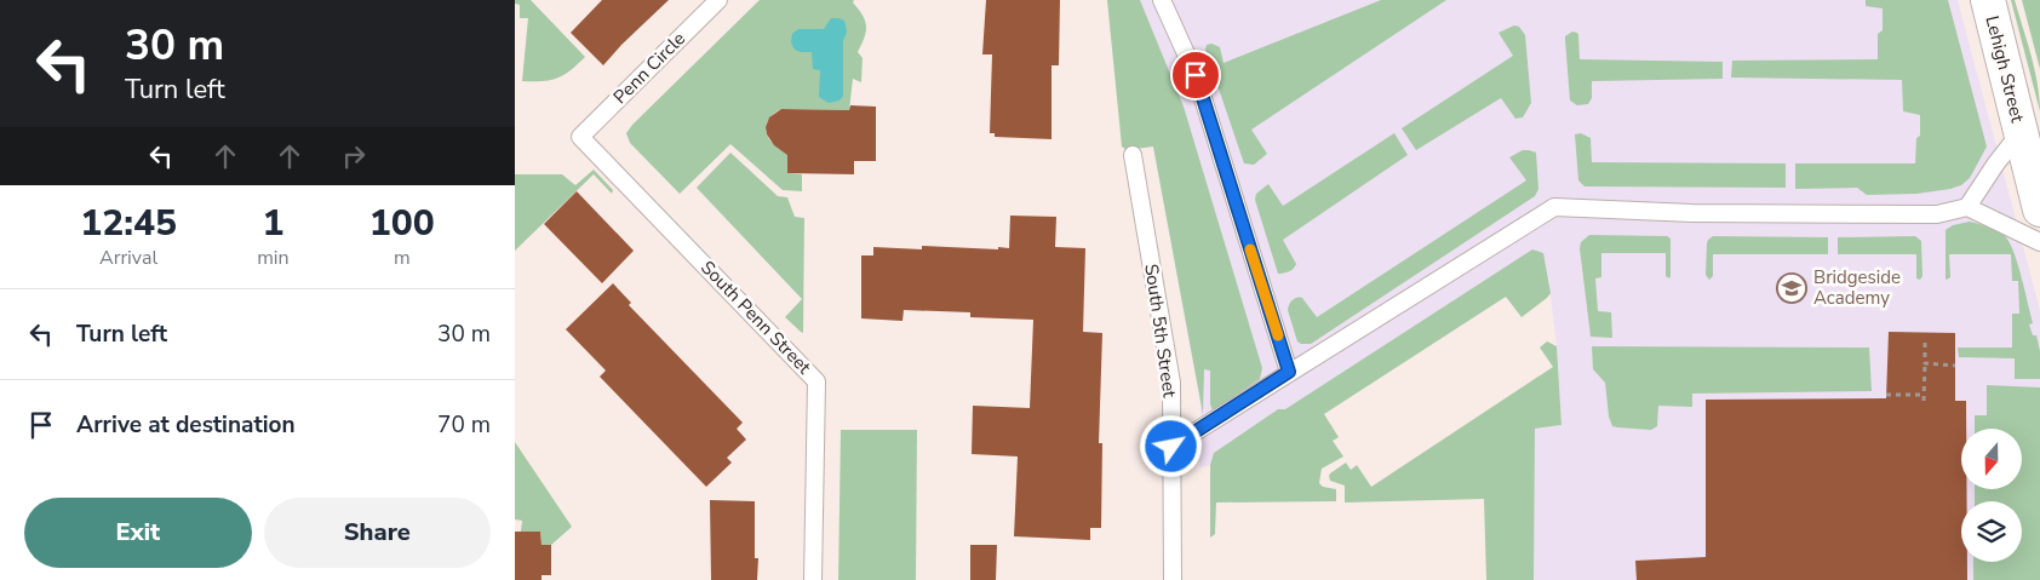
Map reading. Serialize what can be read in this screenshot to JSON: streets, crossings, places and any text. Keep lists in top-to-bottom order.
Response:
{
  "streets": {
    "main road": ["Lehigh Street"],
    "lane": ["Penn Circle", "South Penn Street", "South 5th Street"]
  },
  "crossings": [
    ["Penn Circle", "South Penn Street"]
  ],
  "places": {
    "school or university": ["Bridgeside Academy"]
  },
  "north": "bottom",
  "page": {
    "turn": ["30 m", "Turn left"],
    "eta": [
      "12:45",
      "Arrival",
      "1",
      "min",
      "100",
      "m"
    ],
    "list": [
      {
        "name": "Turn left",
        "value": "30 m"
      },
      {
        "name": "Arrive at destination",
        "value": "70 m"
      }
    ],
    "buttons": ["Exit", "Share"]
  }
}
